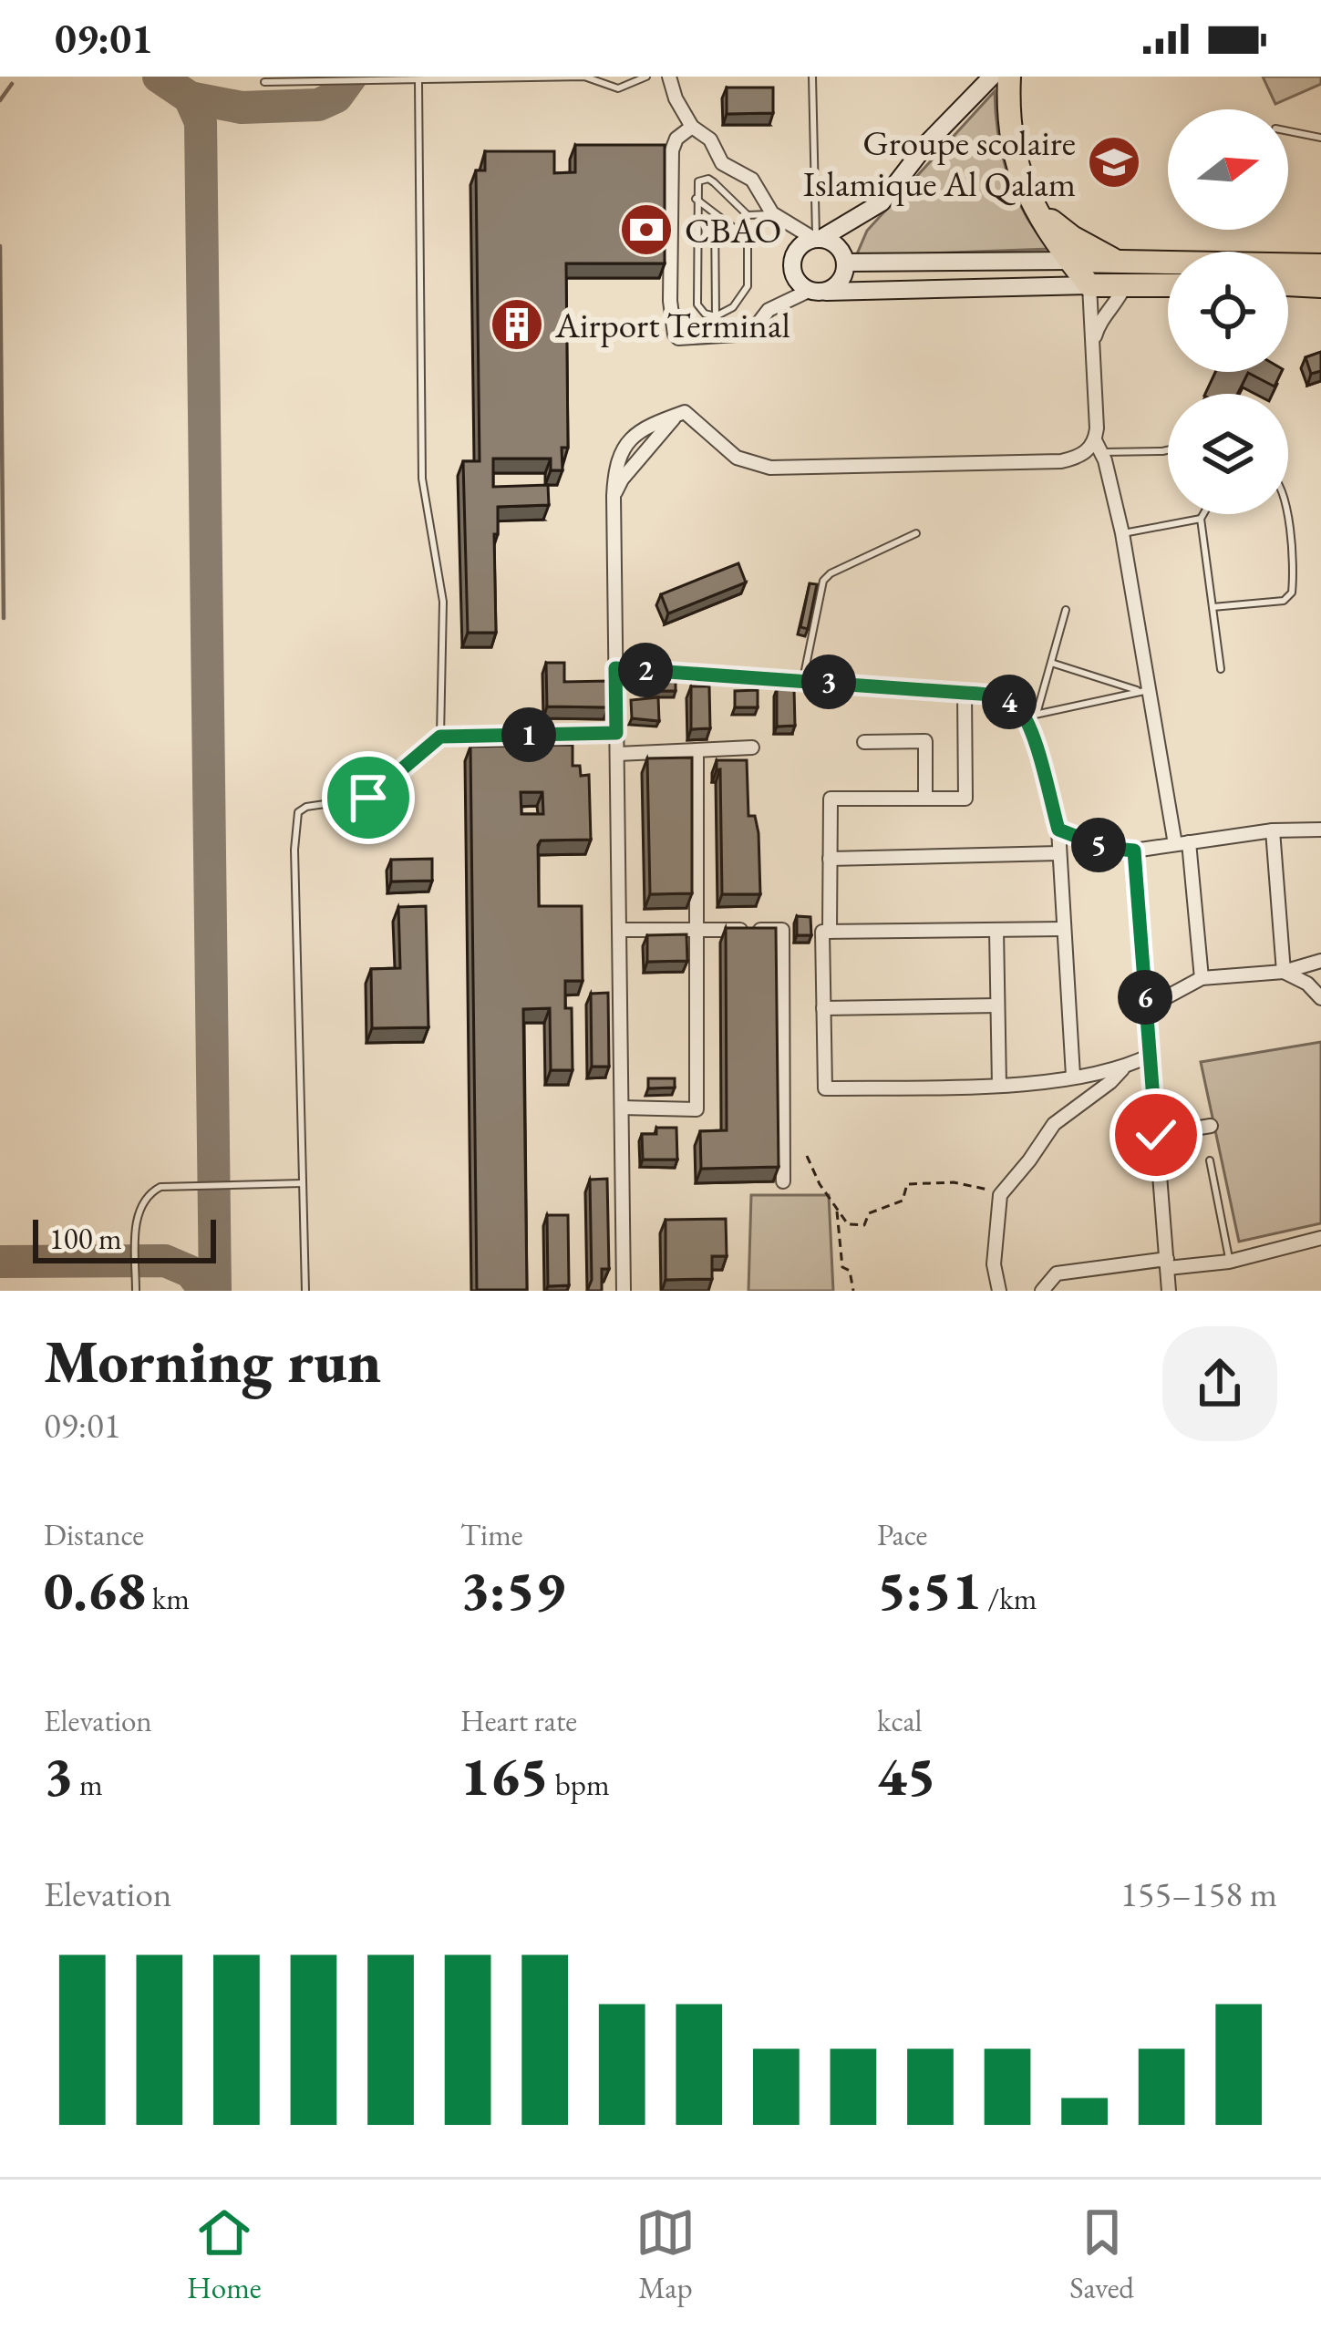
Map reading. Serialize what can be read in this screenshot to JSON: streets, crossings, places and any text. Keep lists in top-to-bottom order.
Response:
{
  "places": {
    "school or university": ["Groupe scolaire Islamique Al Qalam"],
    "bank": ["CBAO"],
    "building": ["Airport Terminal"]
  },
  "scale_bar": "100 m",
  "north": "right",
  "page": {
    "status": "09:01",
    "pins": [
      "2",
      "3",
      "4",
      "1",
      "5",
      "6"
    ],
    "scale": "100 m",
    "heading": ["Morning run", "09:01"],
    "stats": [
      ["Distance", "0.68 km"],
      ["Time", "3:59"],
      ["Pace", "5:51 /km"],
      ["Elevation", "3 m"],
      ["Heart rate", "165 bpm"],
      ["kcal", "45"]
    ],
    "chart": ["Elevation", "155–158 m"],
    "tabs": ["Home", "Map", "Saved"]
  }
}
